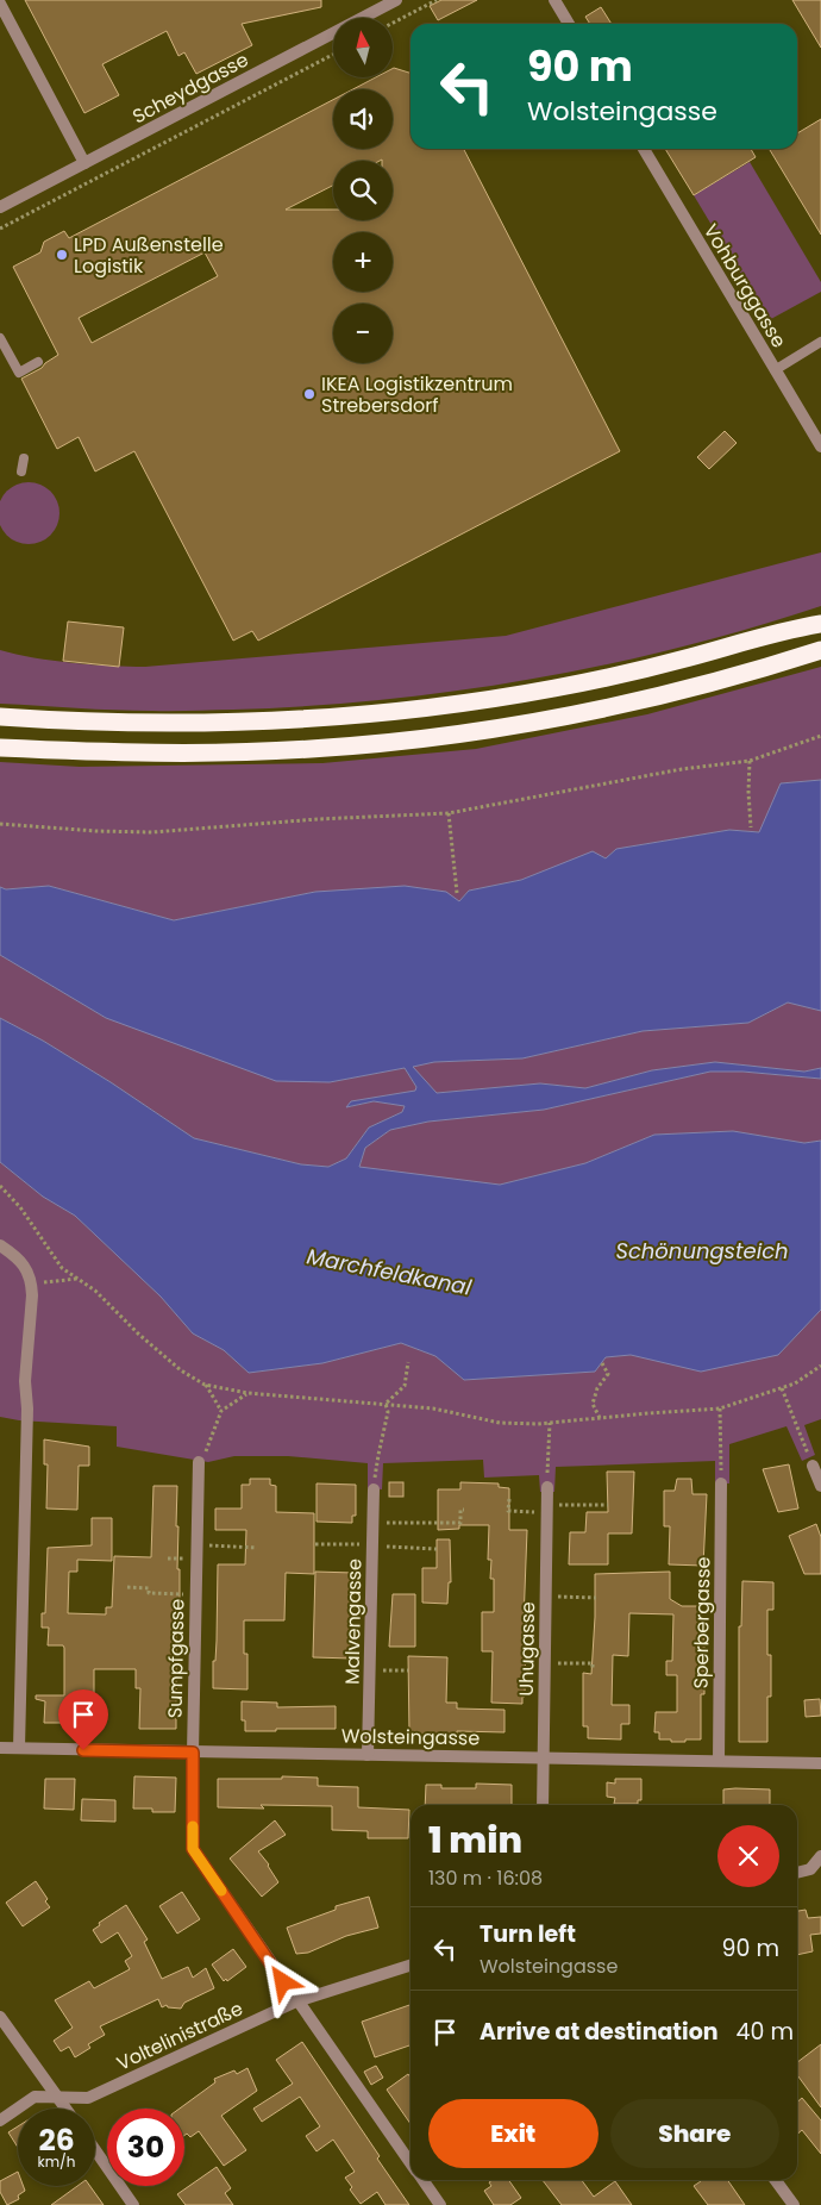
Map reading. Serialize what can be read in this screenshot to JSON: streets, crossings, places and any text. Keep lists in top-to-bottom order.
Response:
{
  "streets": {
    "street": [
      "Scheydgasse",
      "Vohburggasse",
      "Malvengasse",
      "Sperbergasse",
      "Uhugasse",
      "Sumpfgasse",
      "Wolsteingasse",
      "Voltelinistraße"
    ]
  },
  "crossings": [
    ["Malvengasse", "Wolsteingasse"],
    ["Sperbergasse", "Wolsteingasse"],
    ["Uhugasse", "Wolsteingasse"],
    ["Sumpfgasse", "Wolsteingasse"],
    ["Sumpfgasse", "Voltelinistraße"]
  ],
  "water": ["Schönungsteich", "Marchfeldkanal"],
  "places": ["LPD Außenstelle Logistik", "IKEA Logistikzentrum Strebersdorf"],
  "north": "top",
  "page": {
    "map_buttons": ["+", "−"],
    "turn": ["90 m", "Wolsteingasse"],
    "heading": ["1 min", "130 m · 16:08"],
    "list": [
      {
        "name": "Turn left",
        "note": "Wolsteingasse",
        "value": "90 m"
      },
      {
        "name": "Arrive at destination",
        "value": "40 m"
      }
    ],
    "buttons": ["Exit", "Share"],
    "speed": "26 km/h",
    "limit": "30"
  }
}
